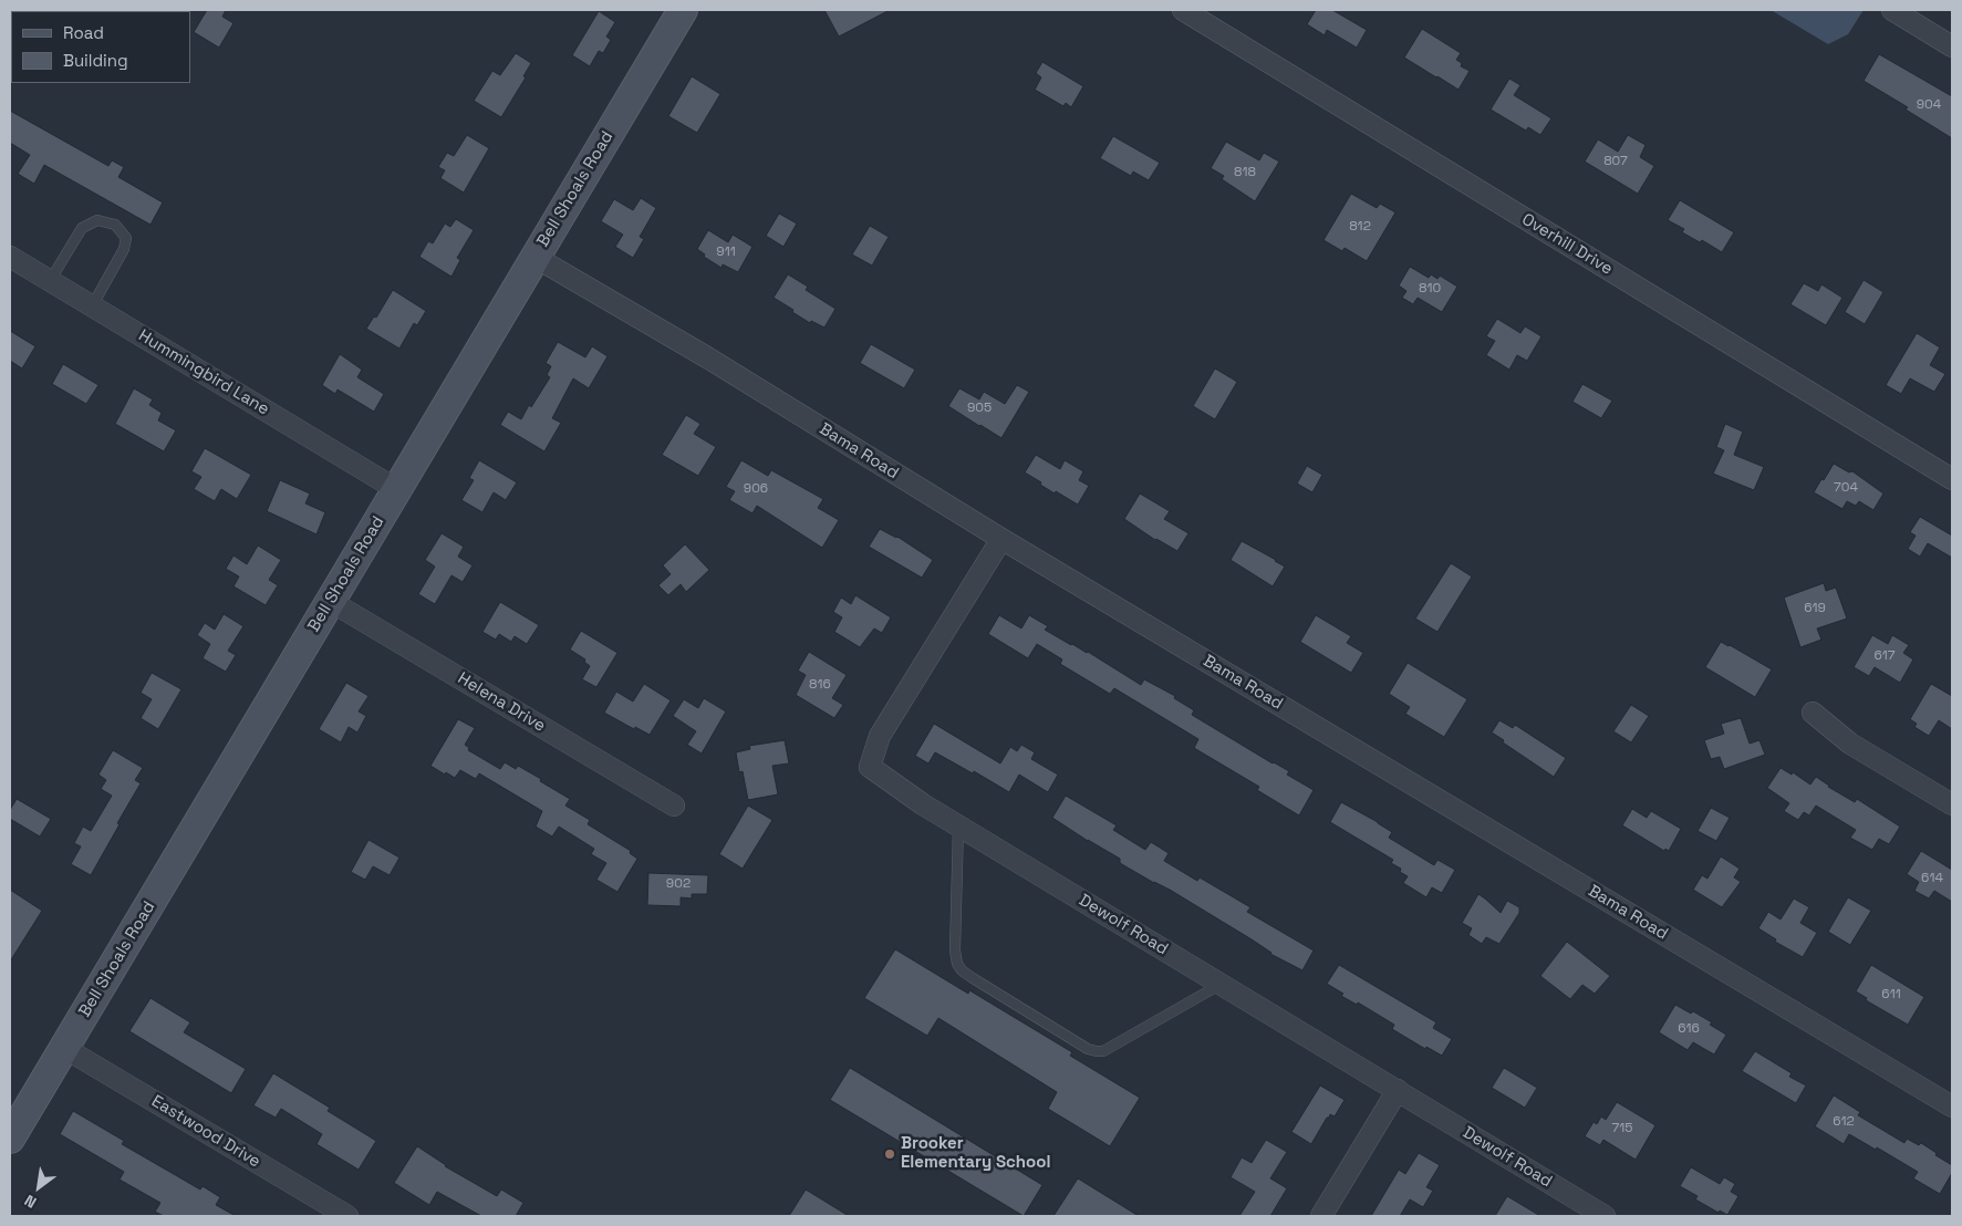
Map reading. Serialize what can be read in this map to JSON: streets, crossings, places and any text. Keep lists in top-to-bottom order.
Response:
{
  "streets": {
    "main road": ["Bell Shoals Road"],
    "street": [
      "Overhill Drive",
      "Hummingbird Lane",
      "Bama Road",
      "Helena Drive",
      "Dewolf Road",
      "Eastwood Drive"
    ]
  },
  "crossings": [
    ["Bell Shoals Road", "Hummingbird Lane"],
    ["Bell Shoals Road", "Bama Road"],
    ["Bell Shoals Road", "Helena Drive"],
    ["Bell Shoals Road", "Eastwood Drive"],
    ["Bama Road", "Dewolf Road"]
  ],
  "places": ["Brooker Elementary School"],
  "house_numbers": [
    "904",
    "807",
    "818",
    "812",
    "911",
    "810",
    "905",
    "704",
    "906",
    "619",
    "617",
    "816",
    "614",
    "902",
    "611",
    "616",
    "612",
    "715"
  ],
  "legend": ["Road", "Building"],
  "north": "bottom left"
}
